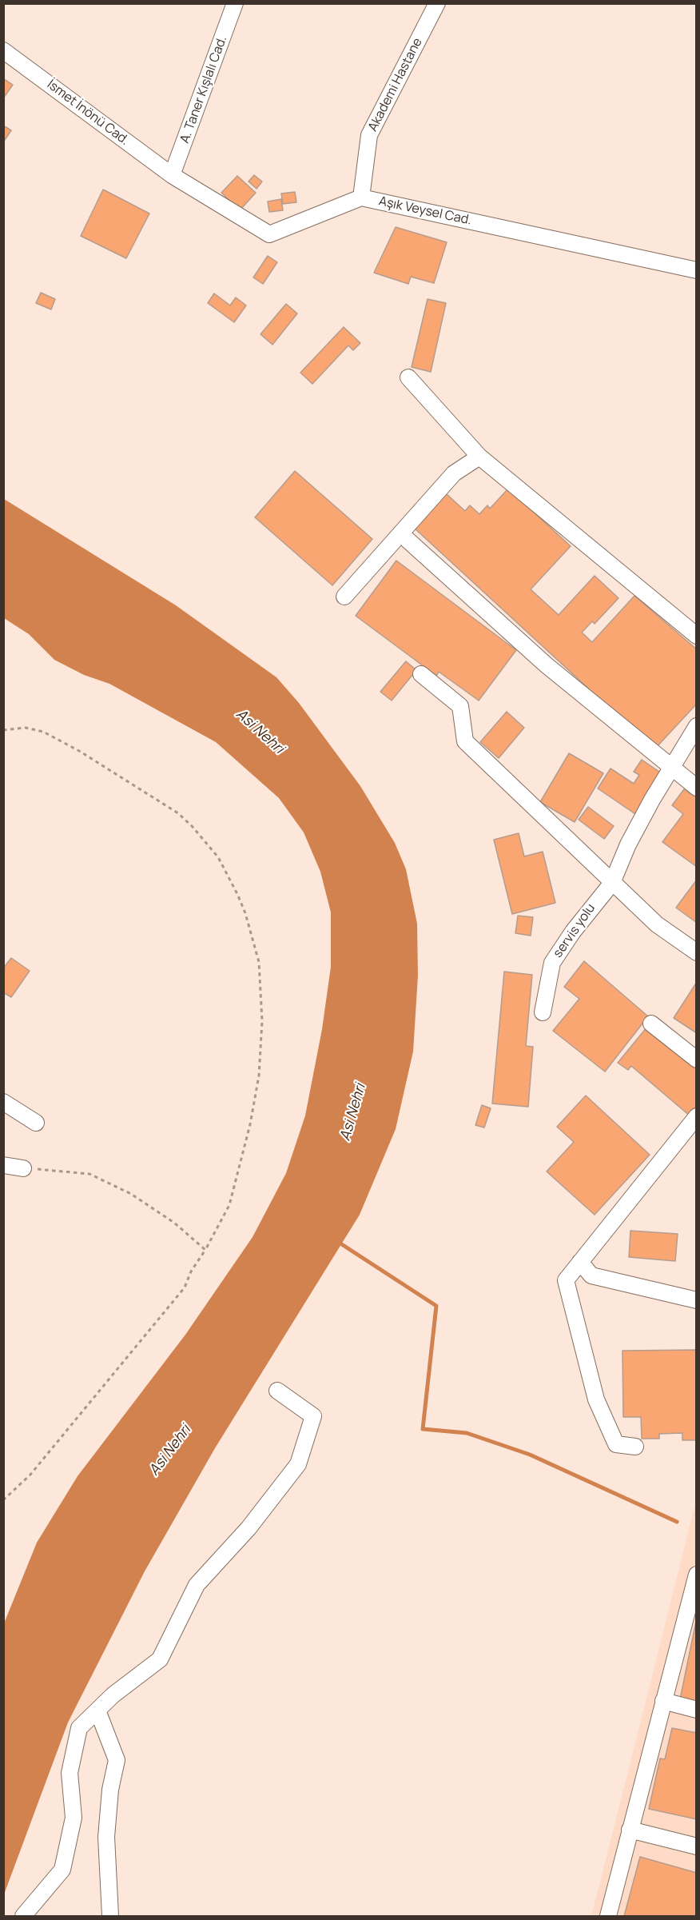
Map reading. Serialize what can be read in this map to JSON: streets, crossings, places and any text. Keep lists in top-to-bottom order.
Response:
{
  "streets": {
    "street": [
      "Akademi Hastane",
      "A. Taner Kışlalı Cad.",
      "İsmet İnönü Cad.",
      "Aşık Veysel Cad.",
      "servis yolu"
    ]
  },
  "crossings": [
    ["Akademi Hastane", "Aşık Veysel Cad."],
    ["A. Taner Kışlalı Cad.", "İsmet İnönü Cad."],
    ["A. Taner Kışlalı Cad.", "Aşık Veysel Cad."],
    ["İsmet İnönü Cad.", "Aşık Veysel Cad."]
  ],
  "water": ["Asi Nehri"]
}
